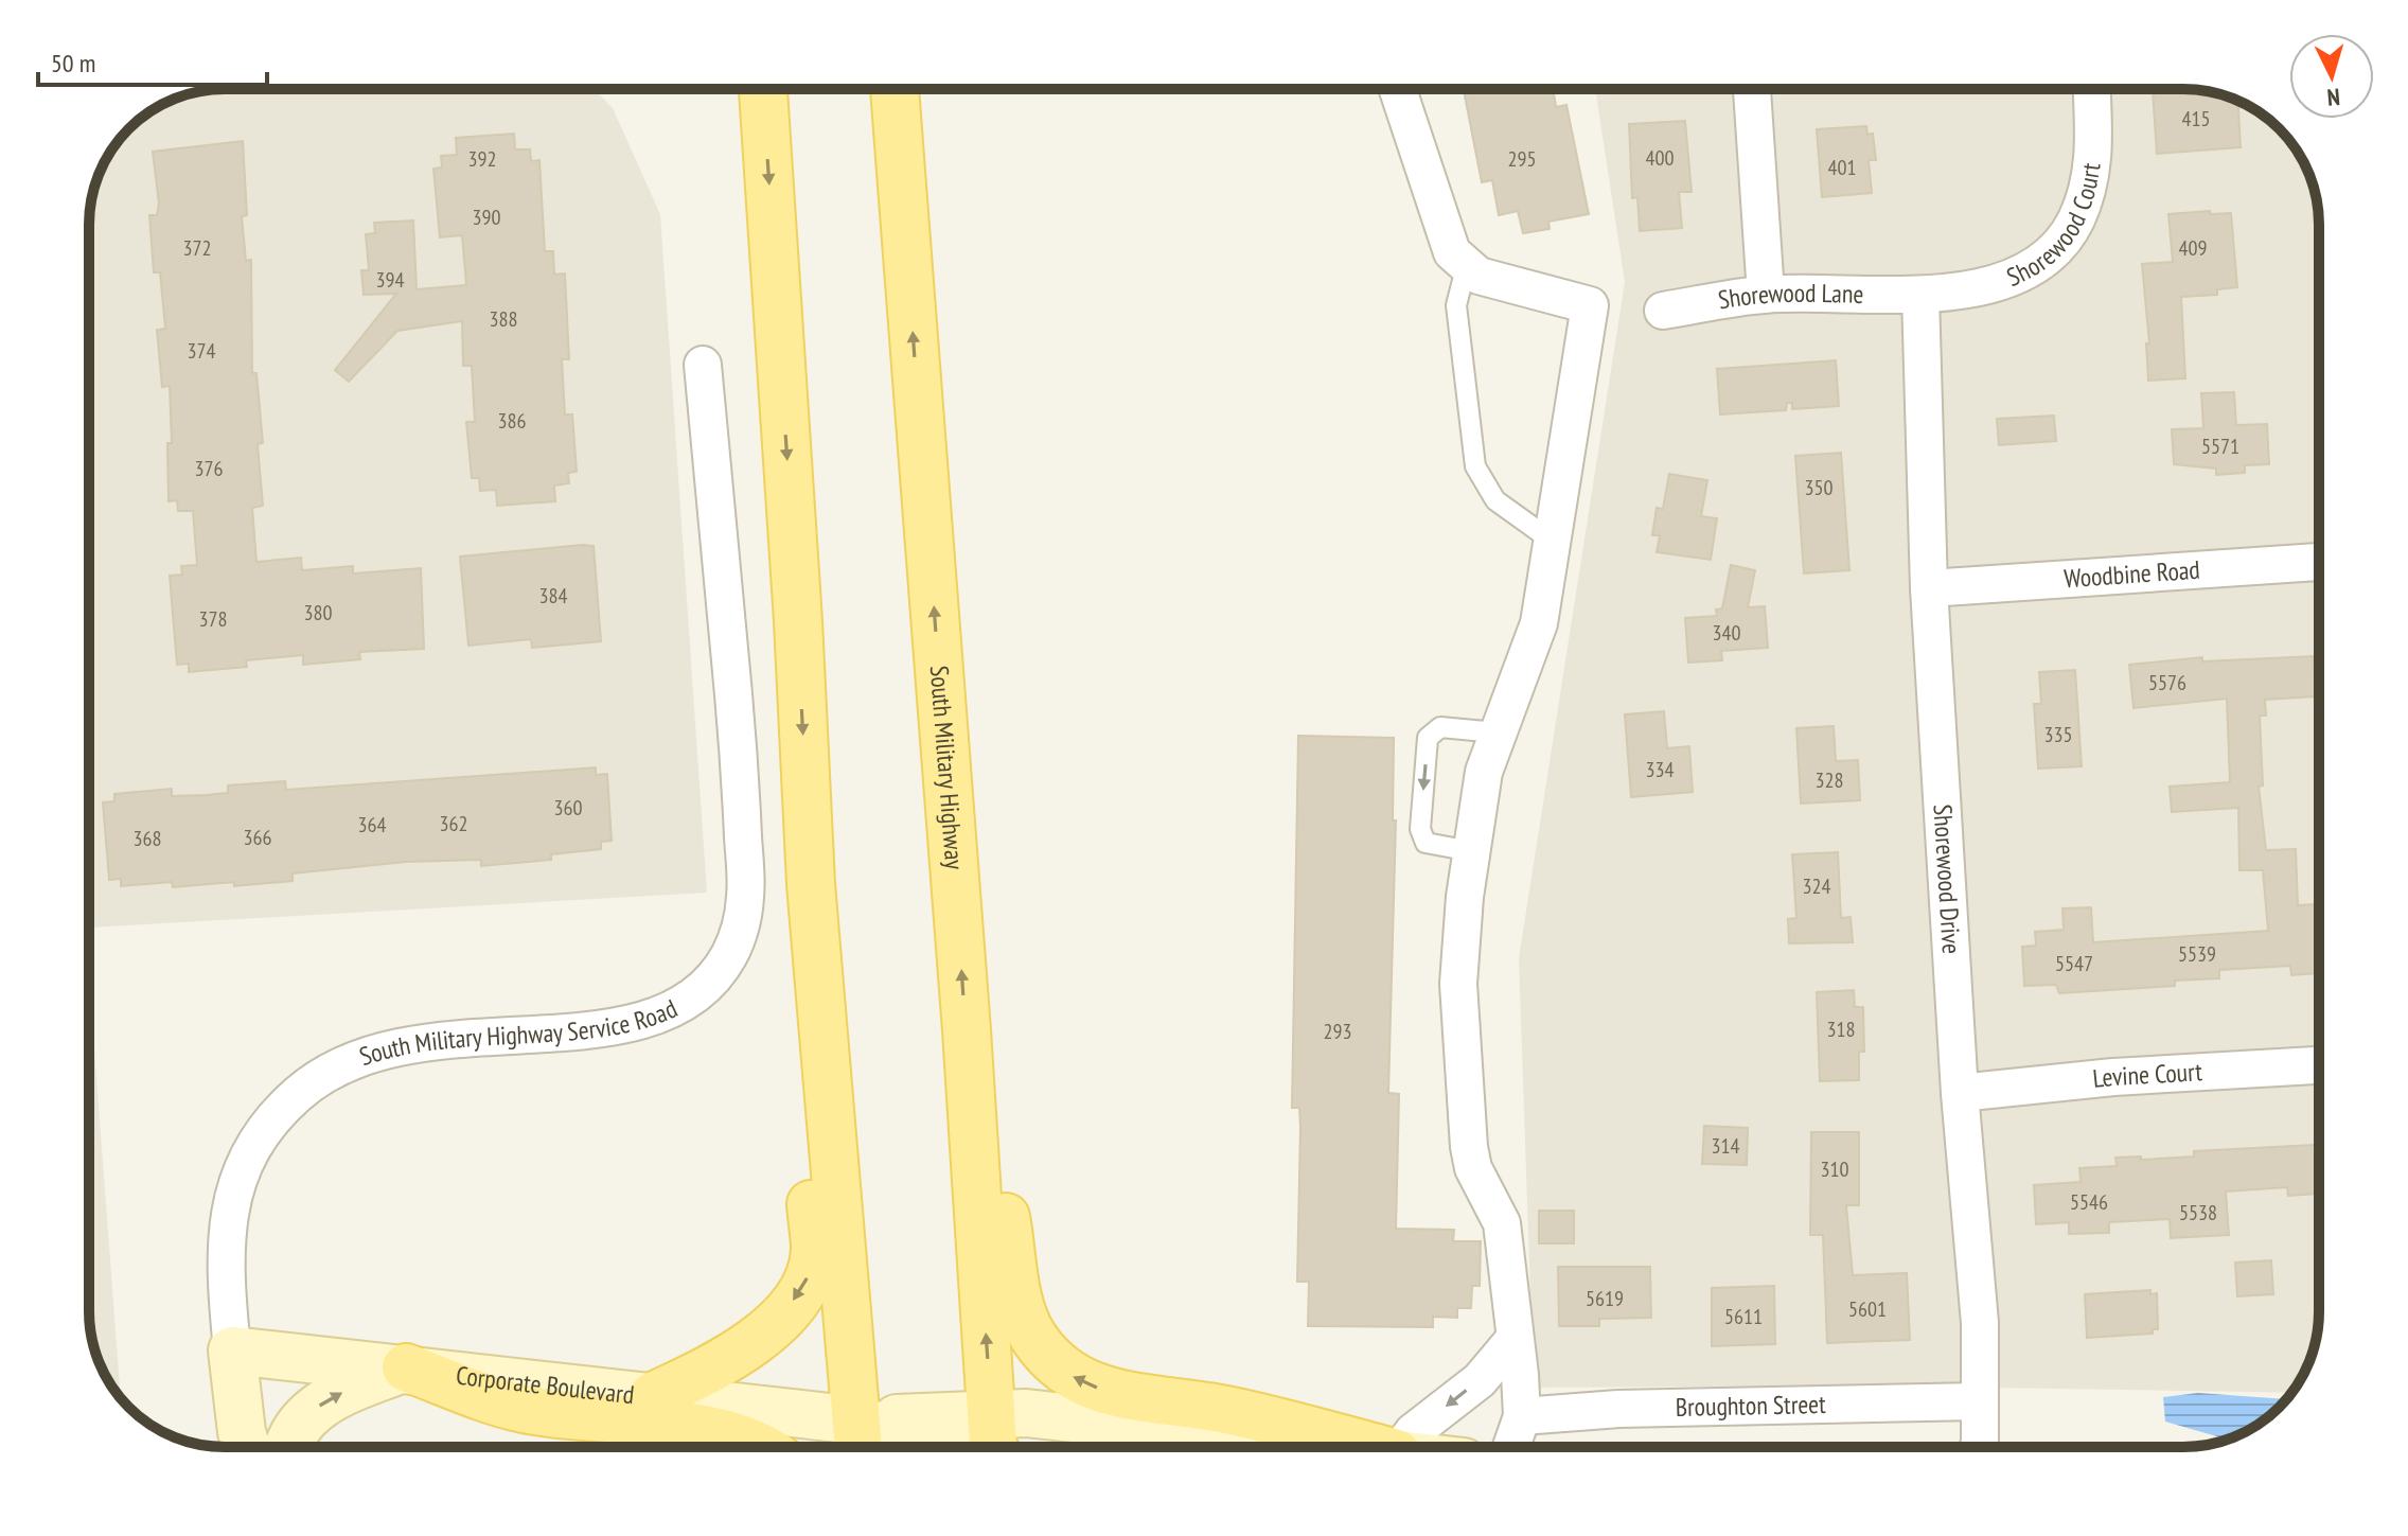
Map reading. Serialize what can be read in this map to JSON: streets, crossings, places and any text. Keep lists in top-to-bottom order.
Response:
{
  "streets": {
    "main road": ["South Military Highway"],
    "street": [
      "Shorewood Court",
      "Shorewood Lane",
      "Woodbine Road",
      "Shorewood Drive",
      "South Military Highway Service Road",
      "Levine Court",
      "Corporate Boulevard",
      "Broughton Street"
    ]
  },
  "crossings": [
    ["Shorewood Court", "Shorewood Lane"],
    ["Shorewood Court", "Shorewood Drive"],
    ["Shorewood Lane", "Shorewood Drive"],
    ["Woodbine Road", "Shorewood Drive"],
    ["Shorewood Drive", "Levine Court"],
    ["Shorewood Drive", "Broughton Street"],
    ["South Military Highway Service Road", "Corporate Boulevard"]
  ],
  "house_numbers": [
    "415",
    "400",
    "392",
    "295",
    "401",
    "390",
    "372",
    "409",
    "394",
    "388",
    "374",
    "386",
    "5571",
    "376",
    "350",
    "384",
    "380",
    "378",
    "340",
    "5576",
    "335",
    "334",
    "328",
    "360",
    "362",
    "364",
    "366",
    "368",
    "324",
    "5539",
    "5547",
    "318",
    "293",
    "314",
    "310",
    "5546",
    "5538",
    "5619",
    "5601",
    "5611"
  ],
  "scale_bar": "50 m",
  "north": "bottom"
}
